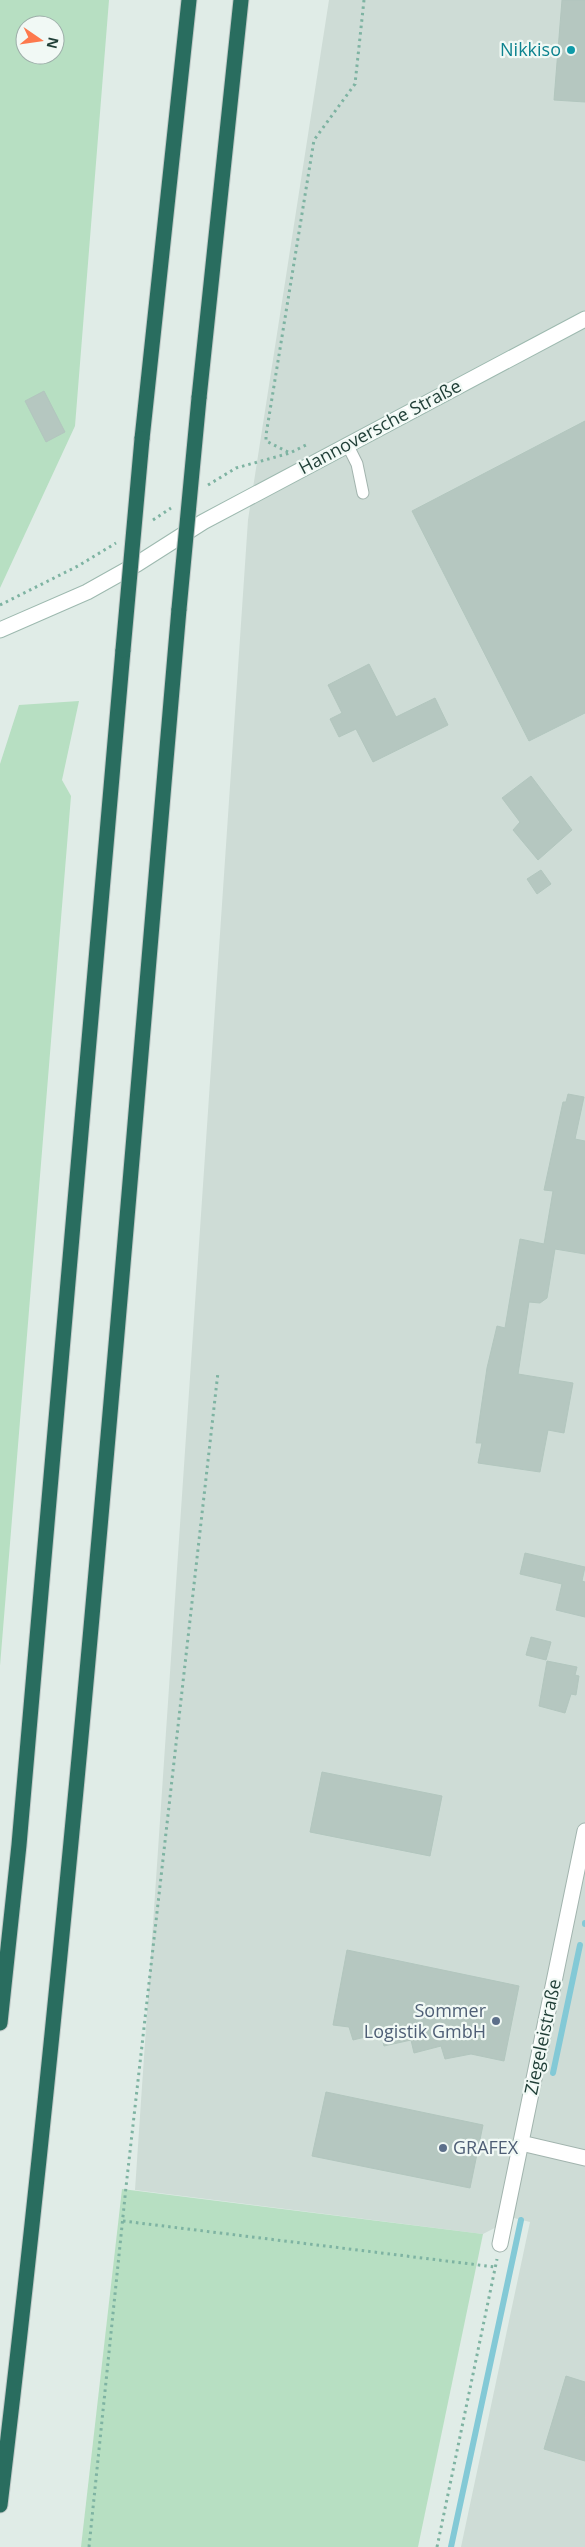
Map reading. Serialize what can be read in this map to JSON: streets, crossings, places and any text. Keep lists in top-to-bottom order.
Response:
{
  "streets": {
    "main road": ["Hannoversche Straße", "Ziegeleistraße"]
  },
  "places": ["Nikkiso", "Sommer Logistik GmbH", "GRAFEX"],
  "north": "right"
}
